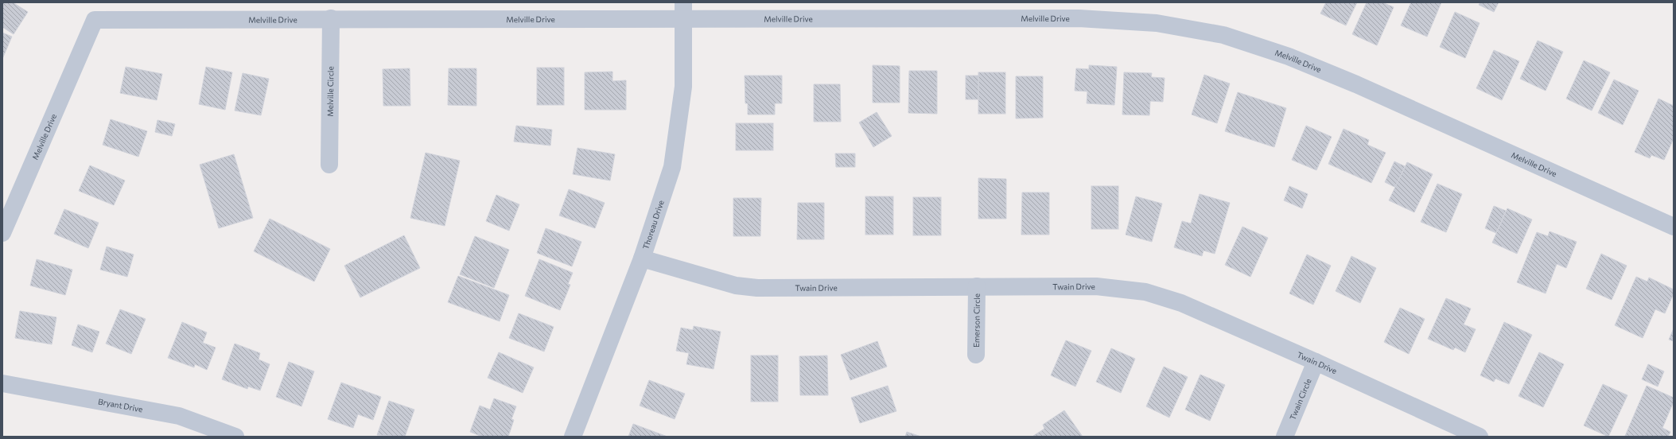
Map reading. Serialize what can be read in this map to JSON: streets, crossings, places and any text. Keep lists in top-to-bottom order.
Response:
{
  "streets": {
    "street": [
      "Melville Drive",
      "Melville Circle",
      "Thoreau Drive",
      "Twain Drive",
      "Emerson Circle",
      "Twain Circle",
      "Bryant Drive"
    ]
  },
  "crossings": [
    ["Melville Drive", "Melville Circle"],
    ["Melville Drive", "Thoreau Drive"],
    ["Thoreau Drive", "Twain Drive"],
    ["Twain Drive", "Emerson Circle"],
    ["Twain Drive", "Twain Circle"]
  ]
}
